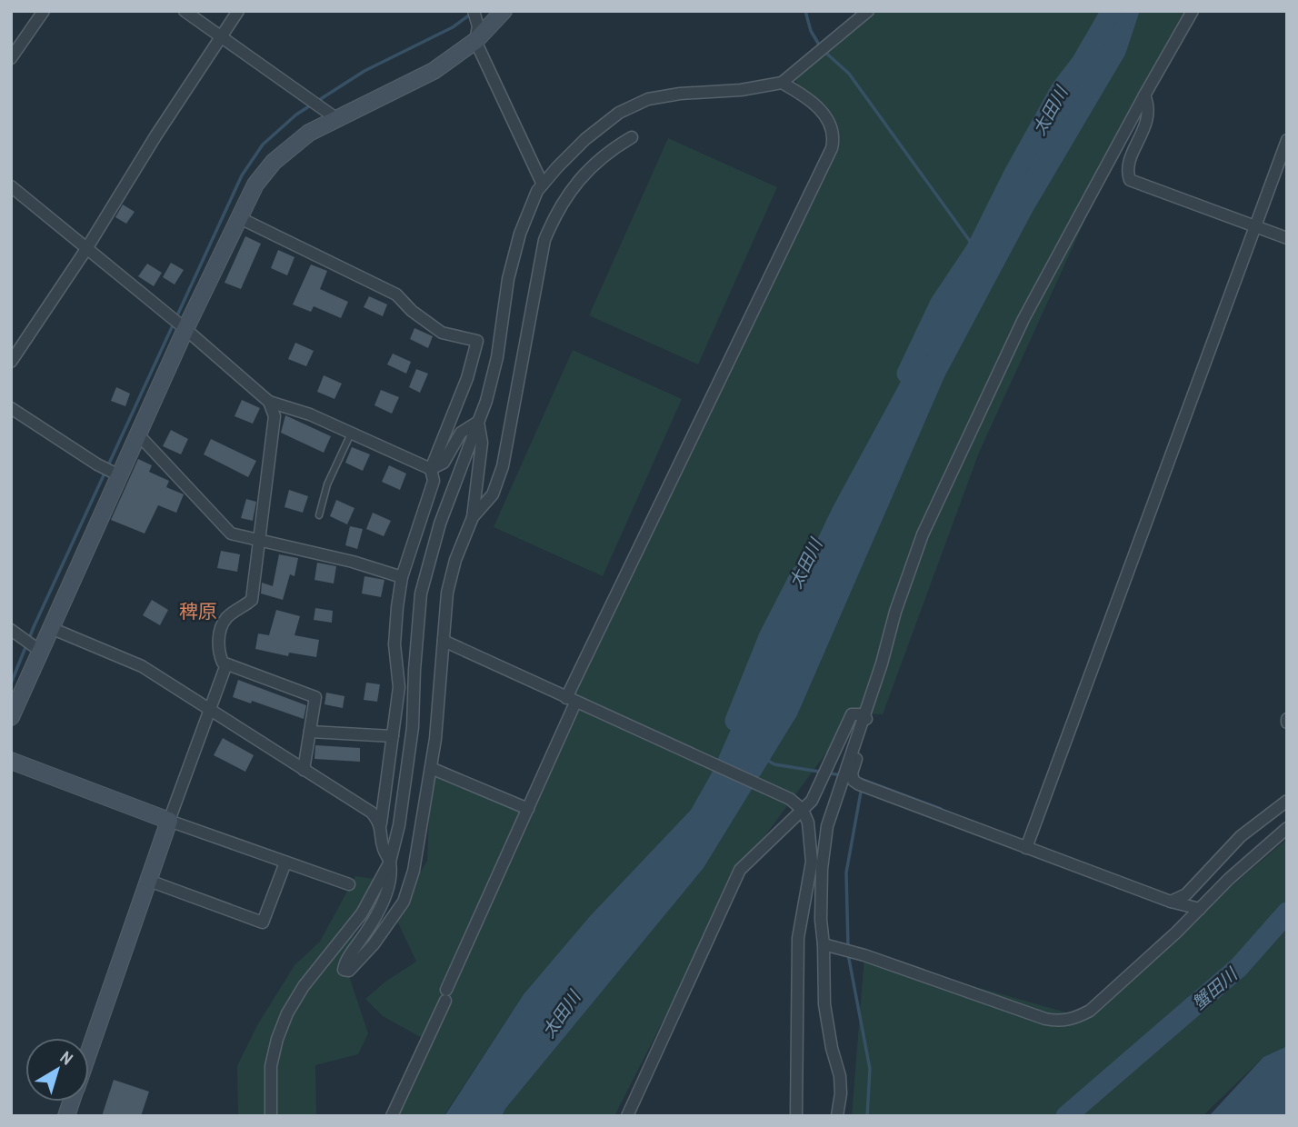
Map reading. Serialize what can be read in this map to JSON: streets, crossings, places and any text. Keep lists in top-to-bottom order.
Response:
{
  "districts": ["稗原"],
  "water": ["太田川", "蟹田川"],
  "north": "top right"
}
